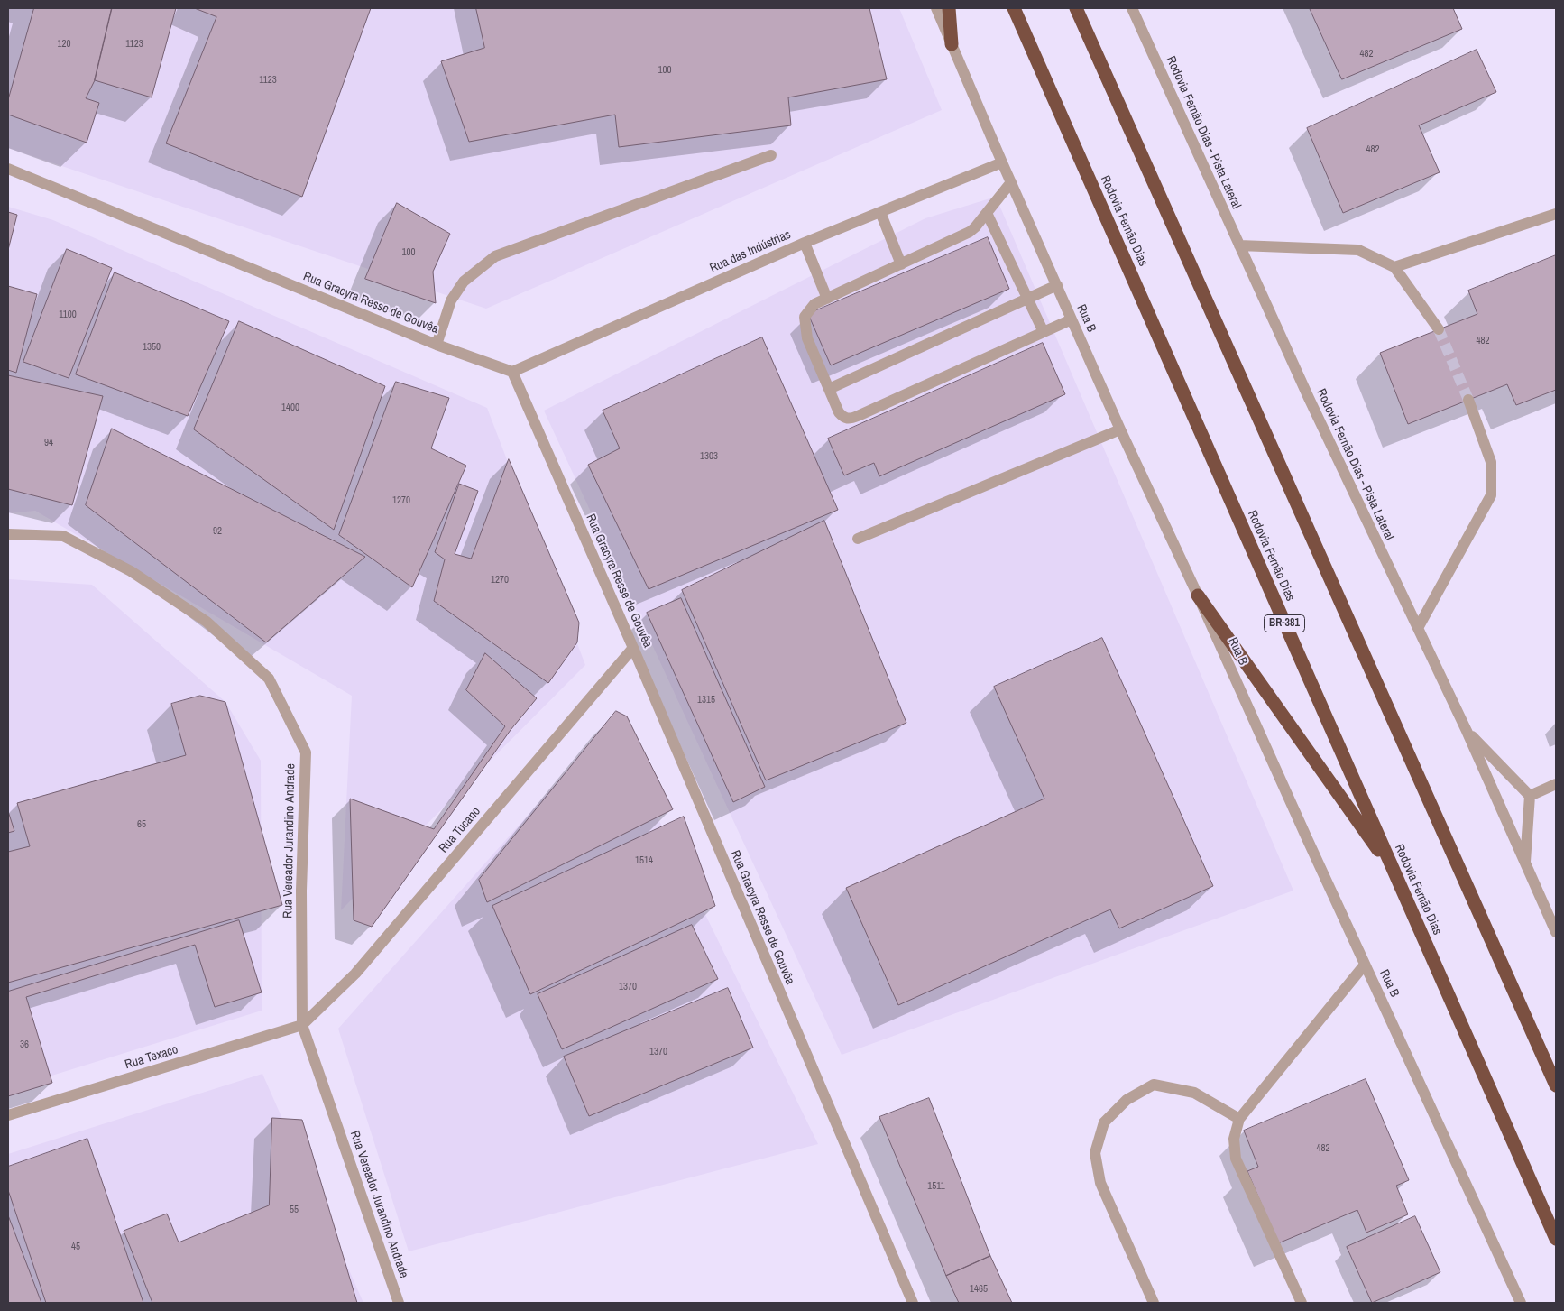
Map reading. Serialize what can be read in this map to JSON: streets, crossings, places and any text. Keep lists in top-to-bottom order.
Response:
{
  "streets": {
    "highway": ["Rodovia Fernão Dias", "BR-381"],
    "street": [
      "Rodovia Fernão Dias - Pista Lateral",
      "Rua das Indústrias",
      "Rua Gracyra Resse de Gouvêa",
      "Rua B",
      "Rua Tucano",
      "Rua Vereador Jurandino Andrade",
      "Rua Texaco"
    ]
  },
  "crossings": [
    ["Rua das Indústrias", "Rua Gracyra Resse de Gouvêa"],
    ["Rua das Indústrias", "Rua B"],
    ["Rua Gracyra Resse de Gouvêa", "Rua Tucano"],
    ["Rua Tucano", "Rua Vereador Jurandino Andrade"],
    ["Rua Tucano", "Rua Texaco"],
    ["Rua Vereador Jurandino Andrade", "Rua Texaco"]
  ],
  "house_numbers": [
    "120",
    "1123",
    "482",
    "100",
    "1123",
    "482",
    "100",
    "1100",
    "482",
    "1350",
    "1400",
    "94",
    "1303",
    "1270",
    "92",
    "1270",
    "1315",
    "65",
    "1514",
    "1370",
    "36",
    "1370",
    "482",
    "1511",
    "55",
    "45",
    "1465"
  ]
}
